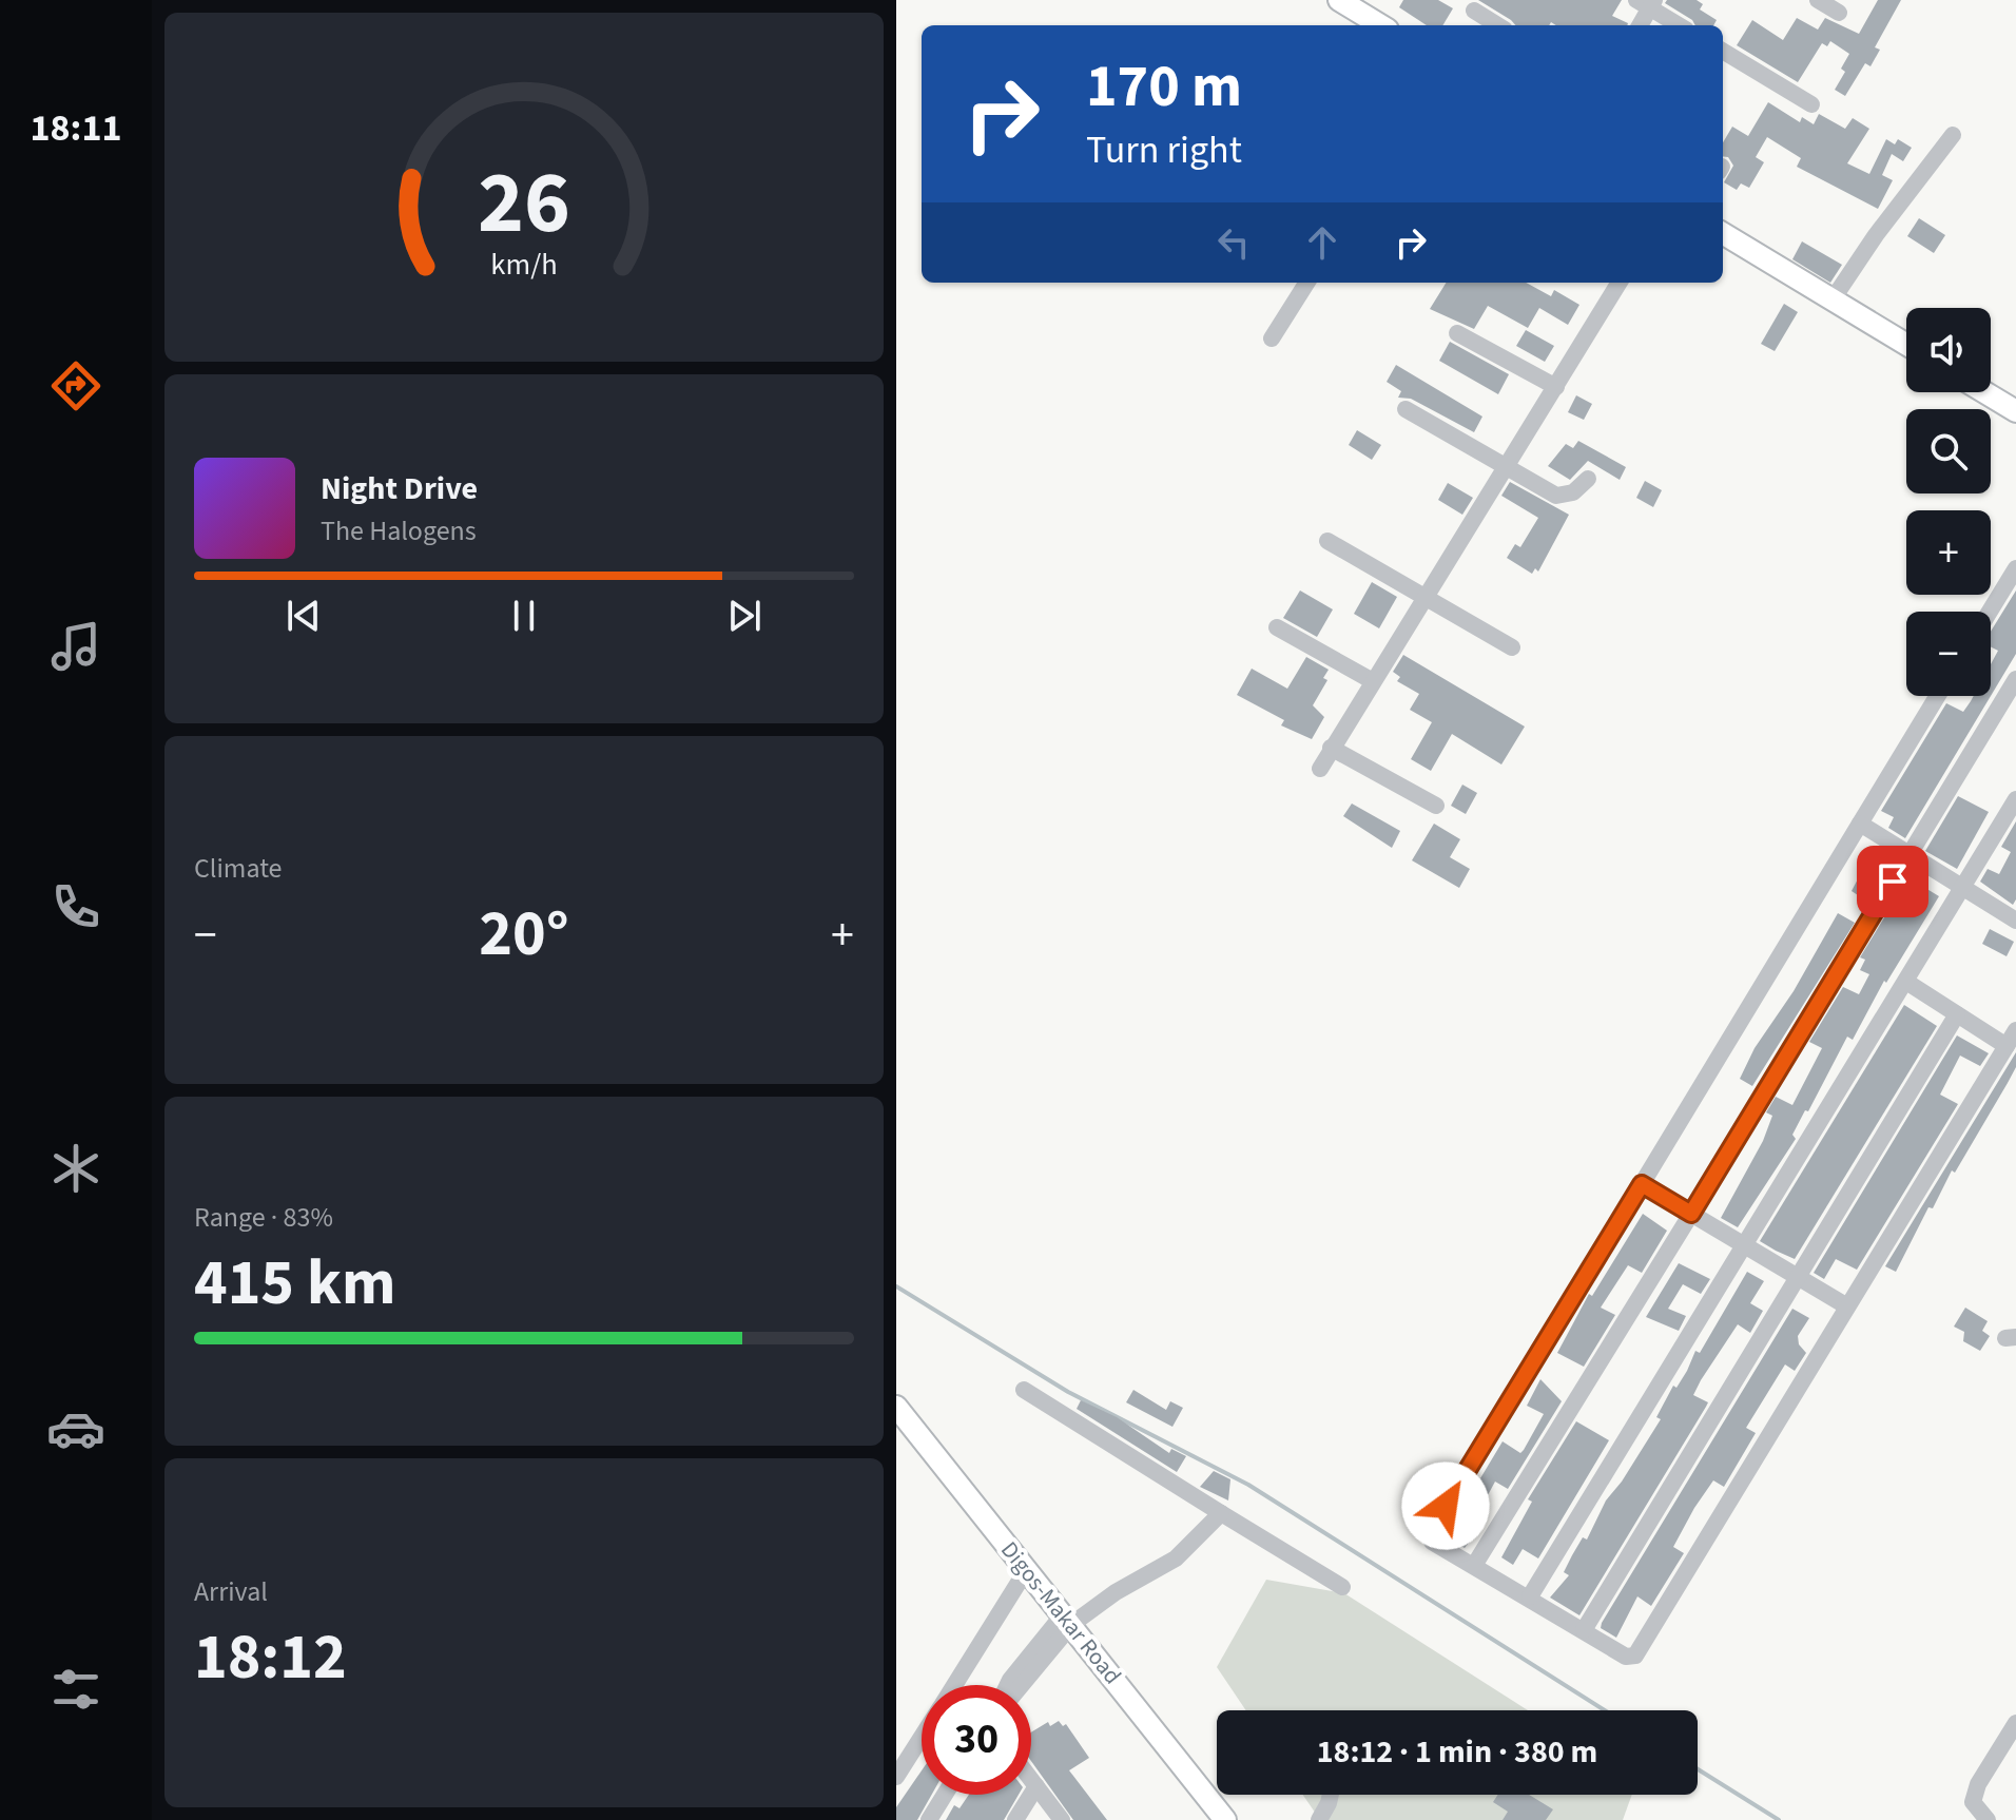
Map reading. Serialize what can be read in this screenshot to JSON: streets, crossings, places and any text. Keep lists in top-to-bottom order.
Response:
{
  "streets": {
    "main road": ["Digos-Makar Road"]
  },
  "page": {
    "tabs": "18:11",
    "turn": ["170 m", "Turn right"],
    "map_buttons": ["+", "−"],
    "song": ["Night Drive", "The Halogens"],
    "tile": [
      "Climate",
      ["Range · 83%", "415 km"],
      ["Arrival", "18:12"]
    ],
    "heat": ["−", "20°", "+"],
    "limit": "30",
    "trip": "18:12 · 1 min · 380 m",
    "gauge": ["26", "km/h"]
  }
}
